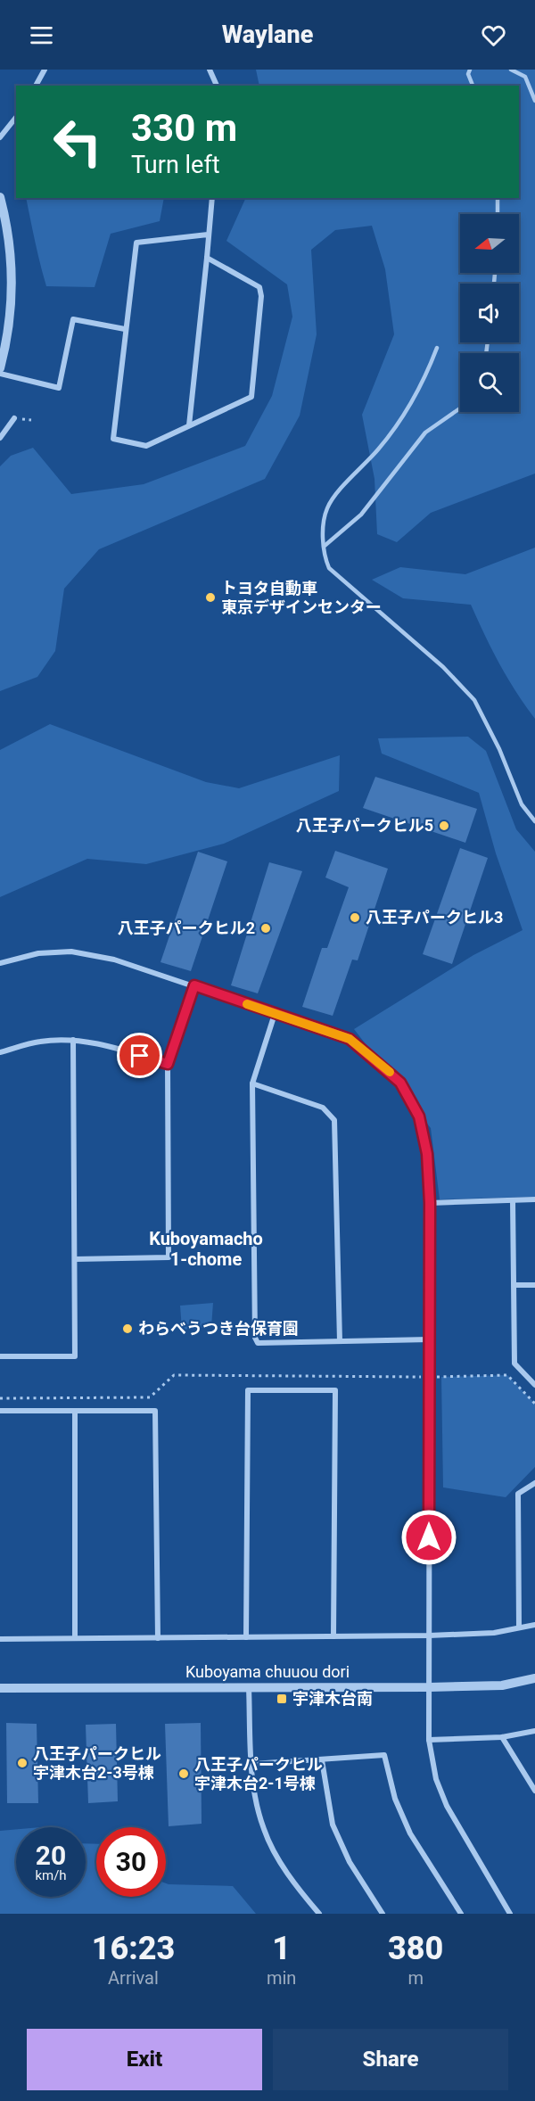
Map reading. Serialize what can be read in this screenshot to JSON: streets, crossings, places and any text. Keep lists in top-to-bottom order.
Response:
{
  "streets": {
    "street": ["Kuboyama chuuou dori"]
  },
  "districts": ["Kuboyamacho 1-chome"],
  "places": {
    "other": [
      "トヨタ自動車 東京デザインセンター",
      "八王子パークヒル5",
      "八王子パークヒル3",
      "八王子パークヒル2",
      "わらべうつき台保育園",
      "八王子パークヒル 宇津木台2-3号棟",
      "八王子パークヒル 宇津木台2-1号棟"
    ],
    "transit": ["宇津木台南"]
  },
  "north": "left",
  "page": {
    "header": "Waylane",
    "turn": ["330 m", "Turn left"],
    "speed": "20 km/h",
    "limit": "30",
    "eta": [
      "16:23",
      "Arrival",
      "1",
      "min",
      "380",
      "m"
    ],
    "buttons": ["Exit", "Share"]
  }
}
